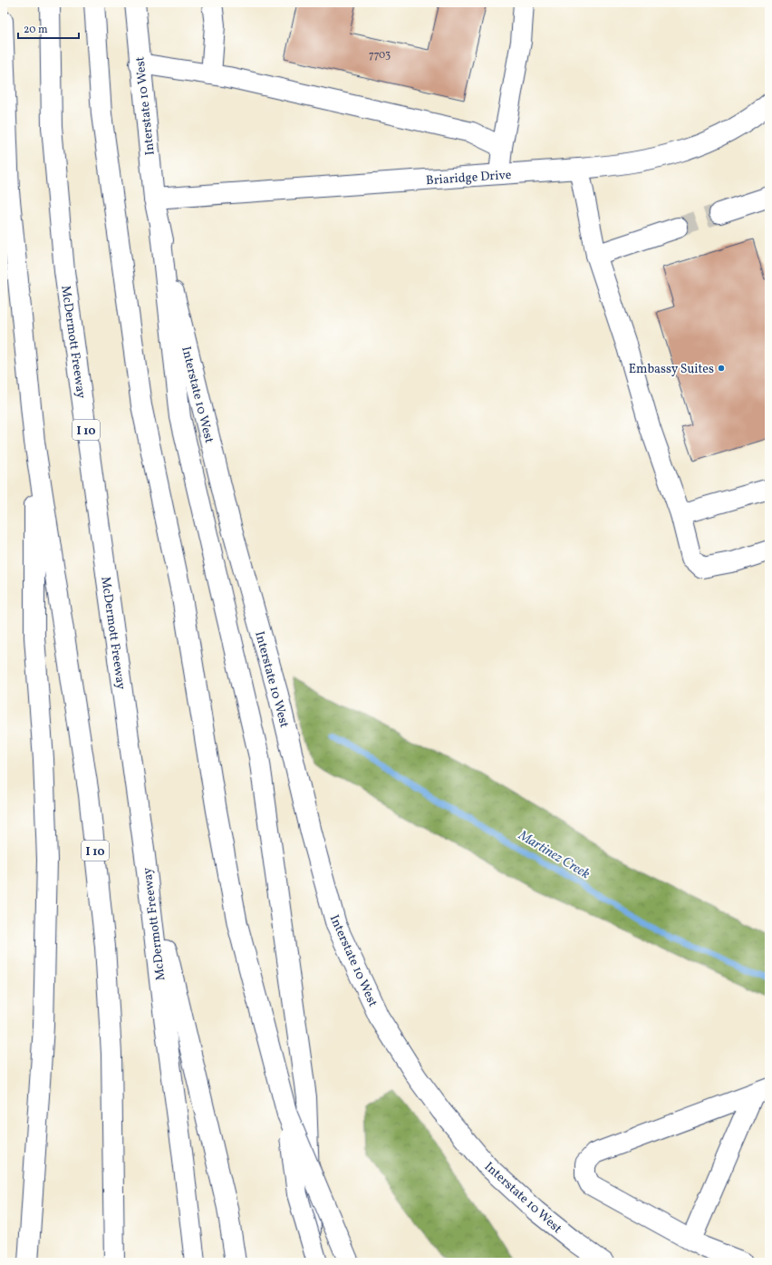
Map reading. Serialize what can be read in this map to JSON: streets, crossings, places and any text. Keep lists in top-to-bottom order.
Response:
{
  "streets": {
    "main road": [
      "Interstate 10 West",
      "Briaridge Drive",
      "McDermott Freeway",
      "I 10"
    ]
  },
  "crossings": [
    ["Interstate 10 West", "Briaridge Drive"]
  ],
  "water": ["Martinez Creek"],
  "places": ["Embassy Suites"],
  "house_numbers": ["7703"],
  "scale_bar": "20 m"
}
